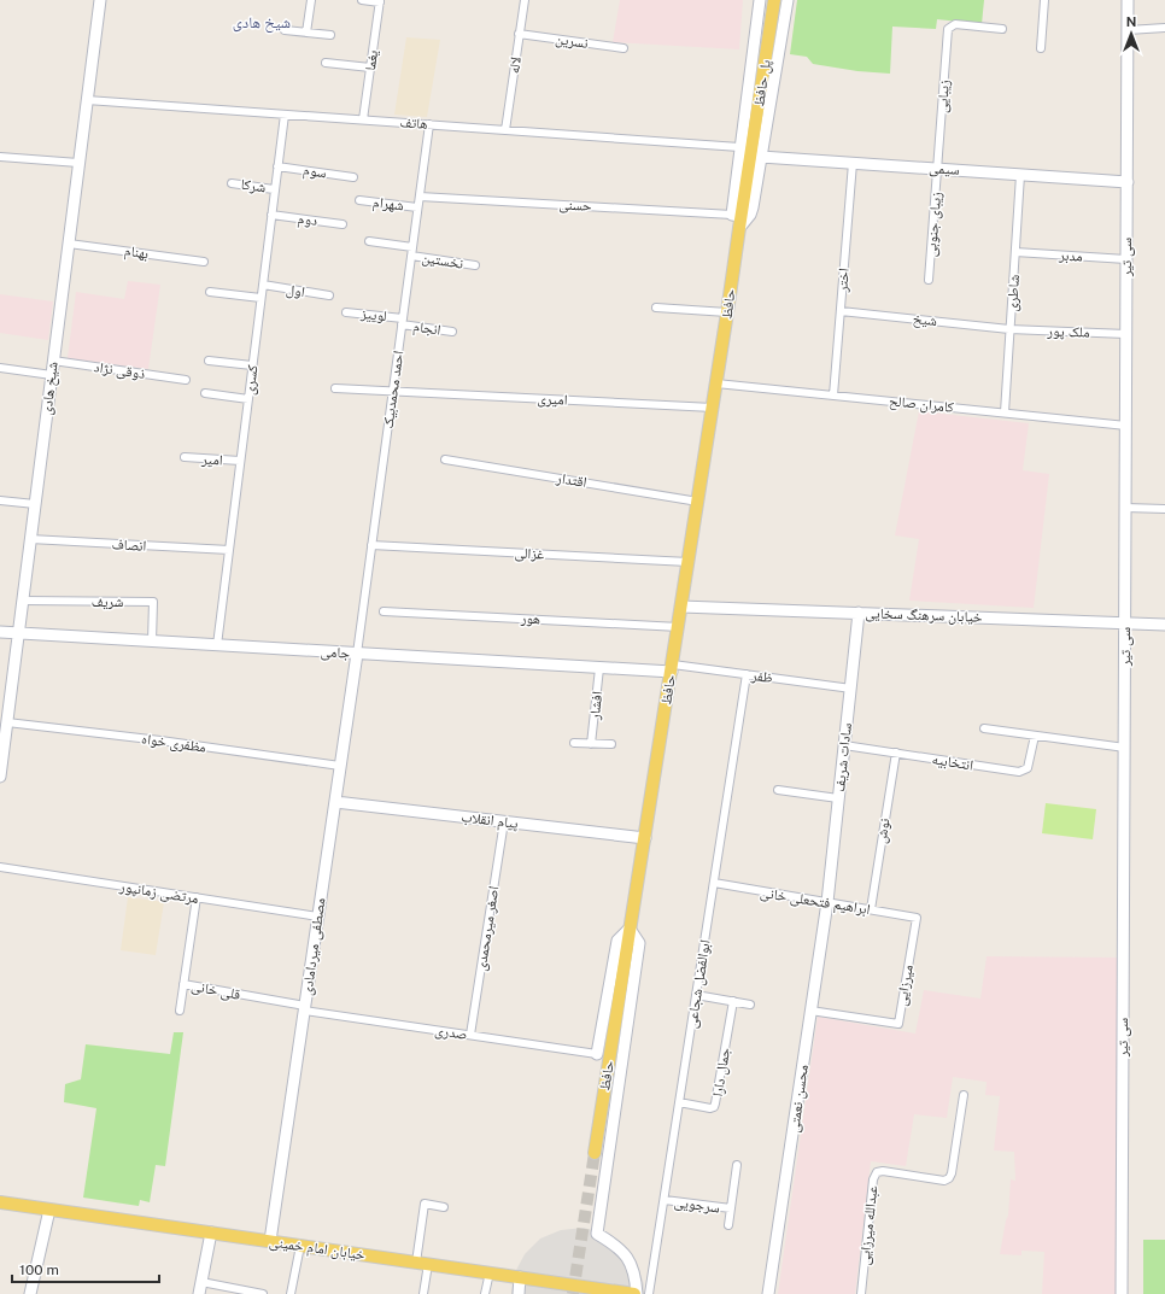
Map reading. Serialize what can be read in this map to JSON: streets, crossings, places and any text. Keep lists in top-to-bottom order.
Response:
{
  "streets": {
    "main road": ["پل حافظ", "حافظ", "خیابان امام خمینی"],
    "street": [
      "نسرین",
      "یغما",
      "لاله",
      "زیبایی",
      "هاتف",
      "سیمی",
      "سوم",
      "شرکا",
      "شهرام",
      "حسنی",
      "دوم",
      "زیبای جنوبی",
      "بهنام",
      "مدبر",
      "سی تیر",
      "نخستین",
      "اختر",
      "اول",
      "شاطری",
      "لوییز",
      "شیخ",
      "انجام",
      "ملک پور",
      "ذوقی نژاد",
      "کسری",
      "شیخ هادی",
      "احمد محمدبیک",
      "امیری",
      "کامران صالح",
      "امیر",
      "اقتدار",
      "انصاف",
      "غزالی",
      "شریف",
      "خیابان سرهنگ سخایی",
      "هور",
      "جامی",
      "ظفر",
      "افشار",
      "مظفری خواه",
      "سادات شریف",
      "انتخابیه",
      "پیام انقلاب",
      "نوش",
      "مرتضی زمانپور",
      "ابراهیم فتحعلی خانی",
      "اصغر میرمحمدی",
      "مصطفی میردامادی",
      "ابوالفضل شجاعی",
      "میرزایی",
      "قلی خانی",
      "صدری",
      "جمال دارا",
      "محسن نعمتی",
      "سرجویی",
      "عبدالله میرزایی"
    ]
  },
  "crossings": [
    ["نسرین", "لاله"],
    ["یغما", "هاتف"],
    ["لاله", "هاتف"],
    ["پل حافظ", "حافظ"],
    ["زیبایی", "سیمی"],
    ["زیبایی", "زیبای جنوبی"],
    ["هاتف", "حافظ"],
    ["هاتف", "کسری"],
    ["هاتف", "شیخ هادی"],
    ["هاتف", "احمد محمدبیک"],
    ["سیمی", "زیبای جنوبی"],
    ["سیمی", "سی تیر"],
    ["سیمی", "اختر"],
    ["سیمی", "شاطری"],
    ["سوم", "کسری"],
    ["شرکا", "کسری"],
    ["شهرام", "احمد محمدبیک"],
    ["حسنی", "حافظ"],
    ["حسنی", "احمد محمدبیک"],
    ["دوم", "کسری"],
    ["بهنام", "شیخ هادی"],
    ["مدبر", "سی تیر"],
    ["مدبر", "شاطری"],
    ["سی تیر", "ملک پور"],
    ["سی تیر", "کامران صالح"],
    ["سی تیر", "خیابان سرهنگ سخایی"],
    ["نخستین", "احمد محمدبیک"],
    ["اختر", "شیخ"],
    ["اختر", "کامران صالح"],
    ["اول", "کسری"],
    ["شاطری", "شیخ"],
    ["شاطری", "ملک پور"],
    ["شاطری", "کامران صالح"],
    ["حافظ", "امیری"],
    ["حافظ", "کامران صالح"],
    ["حافظ", "اقتدار"],
    ["حافظ", "غزالی"],
    ["حافظ", "خیابان سرهنگ سخایی"],
    ["حافظ", "هور"],
    ["حافظ", "جامی"],
    ["حافظ", "ظفر"],
    ["حافظ", "پیام انقلاب"],
    ["لوییز", "انجام"],
    ["لوییز", "احمد محمدبیک"],
    ["شیخ", "ملک پور"],
    ["انجام", "احمد محمدبیک"],
    ["ذوقی نژاد", "شیخ هادی"],
    ["کسری", "امیر"],
    ["کسری", "انصاف"],
    ["کسری", "جامی"],
    ["شیخ هادی", "انصاف"],
    ["شیخ هادی", "شریف"],
    ["شیخ هادی", "جامی"],
    ["شیخ هادی", "مظفری خواه"],
    ["احمد محمدبیک", "امیری"],
    ["احمد محمدبیک", "غزالی"],
    ["احمد محمدبیک", "جامی"],
    ["احمد محمدبیک", "مصطفی میردامادی"],
    ["شریف", "جامی"],
    ["خیابان سرهنگ سخایی", "سادات شریف"],
    ["جامی", "ظفر"],
    ["جامی", "افشار"],
    ["جامی", "مصطفی میردامادی"],
    ["ظفر", "سادات شریف"],
    ["ظفر", "ابوالفضل شجاعی"],
    ["مظفری خواه", "مصطفی میردامادی"],
    ["سادات شریف", "انتخابیه"],
    ["سادات شریف", "ابراهیم فتحعلی خانی"],
    ["سادات شریف", "محسن نعمتی"],
    ["انتخابیه", "نوش"],
    ["پیام انقلاب", "اصغر میرمحمدی"],
    ["پیام انقلاب", "مصطفی میردامادی"],
    ["نوش", "ابراهیم فتحعلی خانی"],
    ["مرتضی زمانپور", "مصطفی میردامادی"],
    ["مرتضی زمانپور", "قلی خانی"],
    ["ابراهیم فتحعلی خانی", "ابوالفضل شجاعی"],
    ["ابراهیم فتحعلی خانی", "میرزایی"],
    ["ابراهیم فتحعلی خانی", "محسن نعمتی"],
    ["اصغر میرمحمدی", "صدری"],
    ["مصطفی میردامادی", "قلی خانی"],
    ["مصطفی میردامادی", "صدری"],
    ["مصطفی میردامادی", "خیابان امام خمینی"],
    ["ابوالفضل شجاعی", "جمال دارا"],
    ["ابوالفضل شجاعی", "سرجویی"],
    ["میرزایی", "محسن نعمتی"],
    ["قلی خانی", "صدری"]
  ],
  "districts": ["شیخ هادی"],
  "scale_bar": "100 m",
  "north": "top"
}
